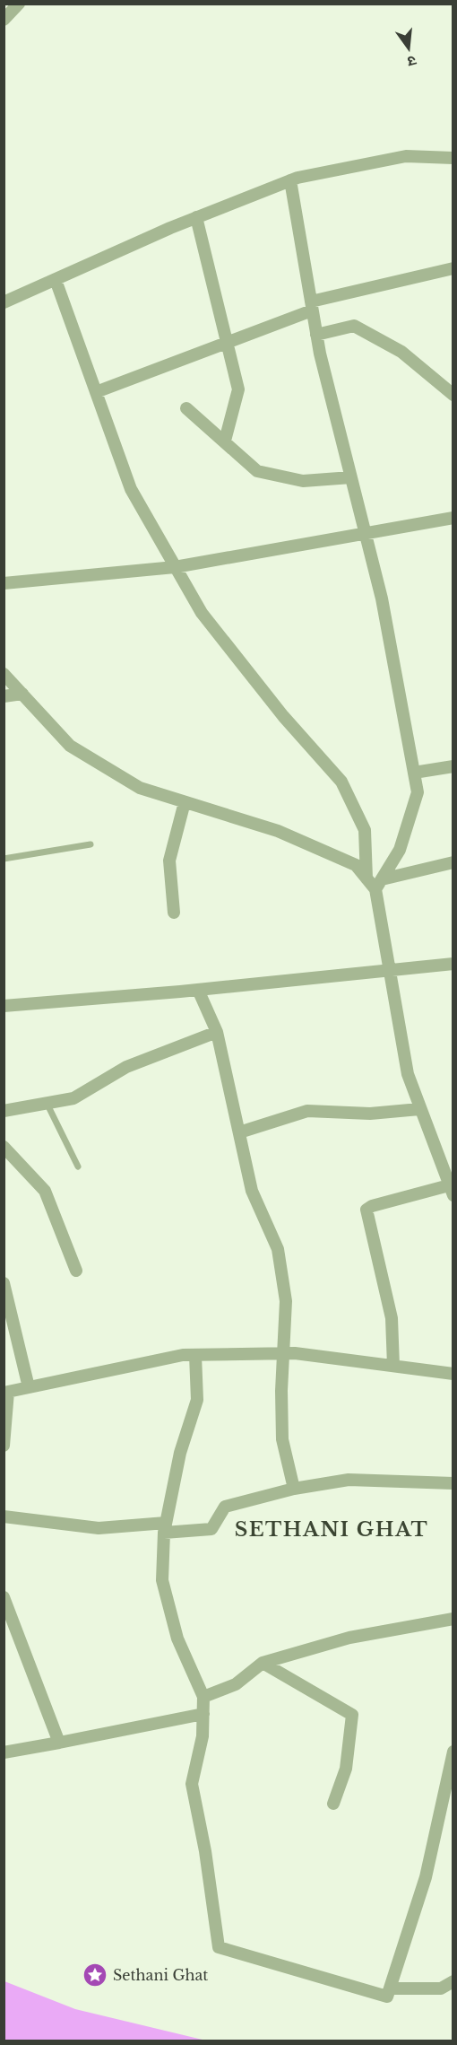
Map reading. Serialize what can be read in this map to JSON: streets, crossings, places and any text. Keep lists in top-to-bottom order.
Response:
{
  "districts": ["SETHANI GHAT"],
  "places": {
    "place": ["Sethani Ghat"]
  },
  "north": "bottom"
}
